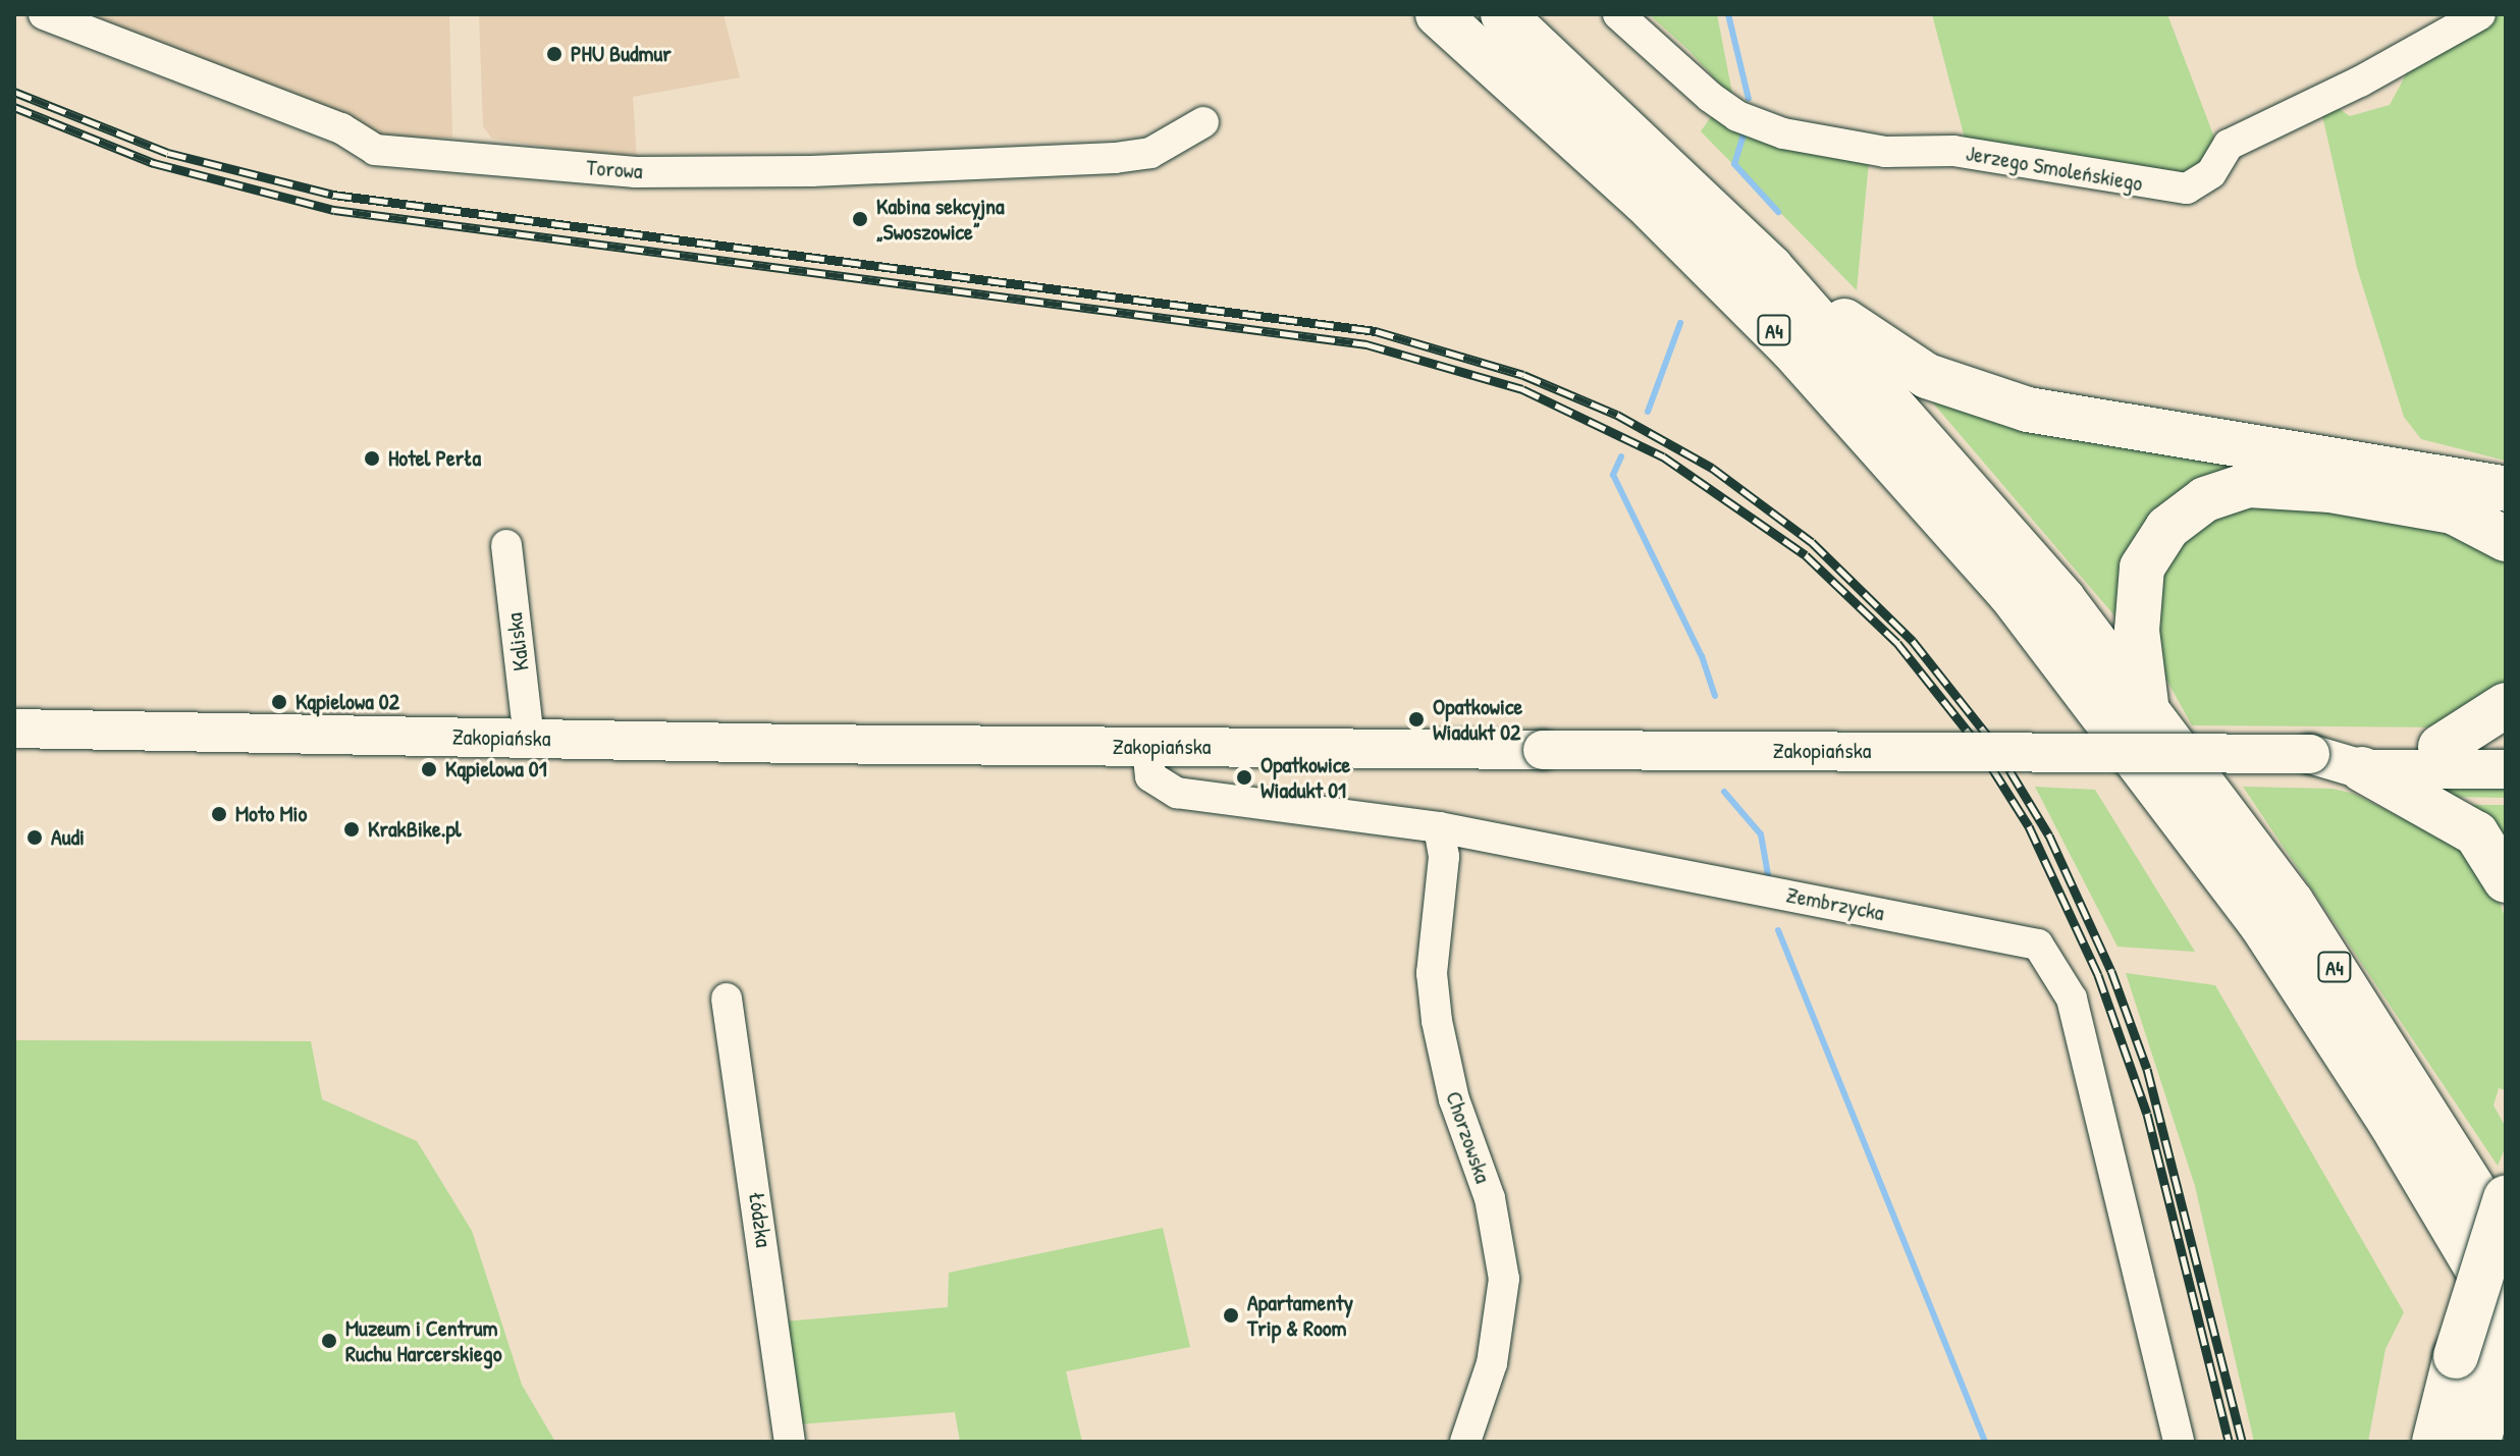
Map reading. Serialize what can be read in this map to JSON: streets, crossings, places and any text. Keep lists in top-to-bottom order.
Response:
{
  "streets": {
    "highway": ["A4"],
    "main road": ["Zakopiańska"],
    "street": [
      "Jerzego Smoleńskiego",
      "Torowa",
      "Kaliska",
      "Zembrzycka",
      "Chorzowska",
      "Łódzka"
    ]
  },
  "crossings": [
    ["Kaliska", "Zakopiańska"],
    ["Zakopiańska", "Zembrzycka"],
    ["Zembrzycka", "Chorzowska"]
  ],
  "places": [
    "PHU Budmur",
    "Kabina sekcyjna „Swoszowice”",
    "Hotel Perła",
    "Kąpielowa 02",
    "Opatkowice Wiadukt 02",
    "Kąpielowa 01",
    "Opatkowice Wiadukt 01",
    "Moto Mio",
    "KrakBike.pl",
    "Audi",
    "Apartamenty Trip & Room",
    "Muzeum i Centrum Ruchu Harcerskiego"
  ]
}
